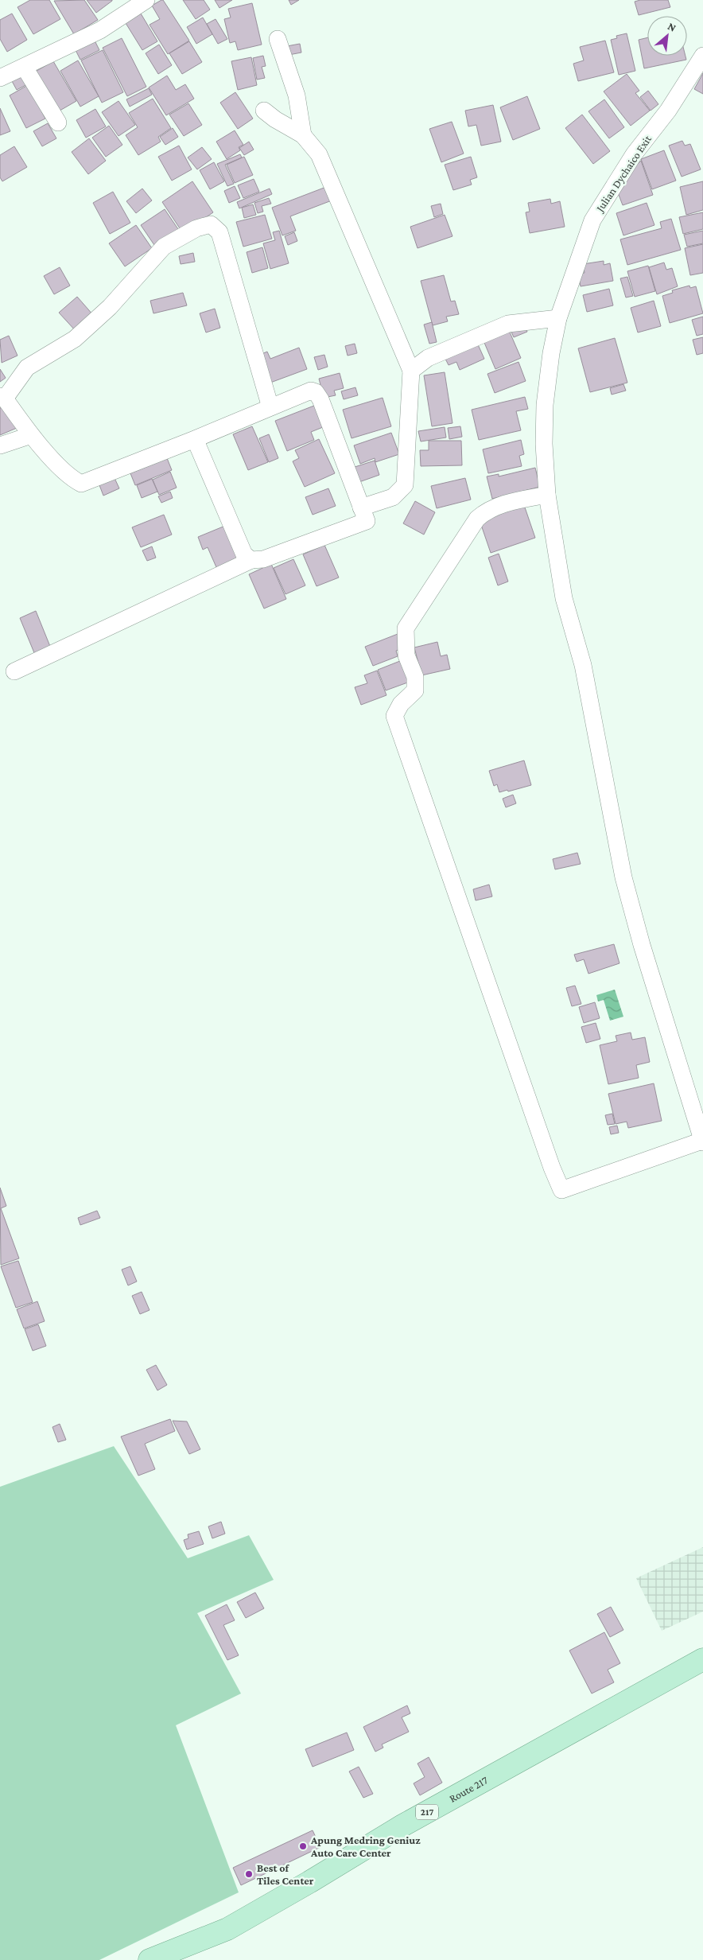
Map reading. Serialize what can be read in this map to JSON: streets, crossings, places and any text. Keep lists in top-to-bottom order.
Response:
{
  "streets": {
    "main road": ["Route 217", "217"],
    "street": ["Julian Dychaico Exit"]
  },
  "places": ["Apung Medring Geniuz Auto Care Center", "Best of Tiles Center"],
  "north": "top right"
}
